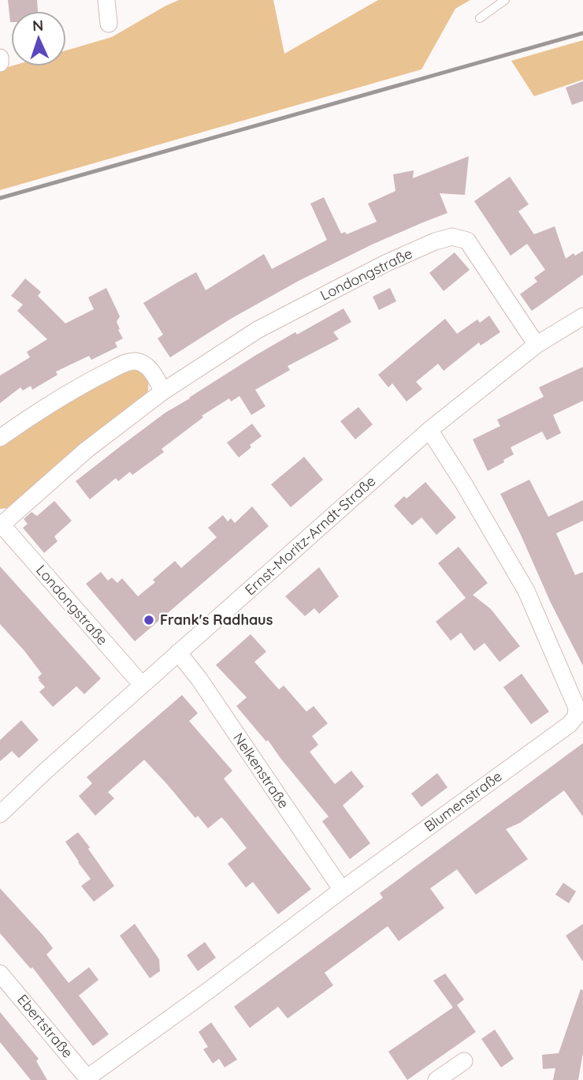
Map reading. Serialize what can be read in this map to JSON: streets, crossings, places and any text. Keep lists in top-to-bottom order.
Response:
{
  "streets": {
    "street": [
      "Londongstraße",
      "Ernst-Moritz-Arndt-Straße",
      "Nelkenstraße",
      "Blumenstraße",
      "Ebertstraße"
    ]
  },
  "crossings": [
    ["Londongstraße", "Ernst-Moritz-Arndt-Straße"],
    ["Ernst-Moritz-Arndt-Straße", "Nelkenstraße"],
    ["Ernst-Moritz-Arndt-Straße", "Blumenstraße"],
    ["Nelkenstraße", "Blumenstraße"],
    ["Blumenstraße", "Ebertstraße"]
  ],
  "places": ["Frank's Radhaus"],
  "north": "top"
}
